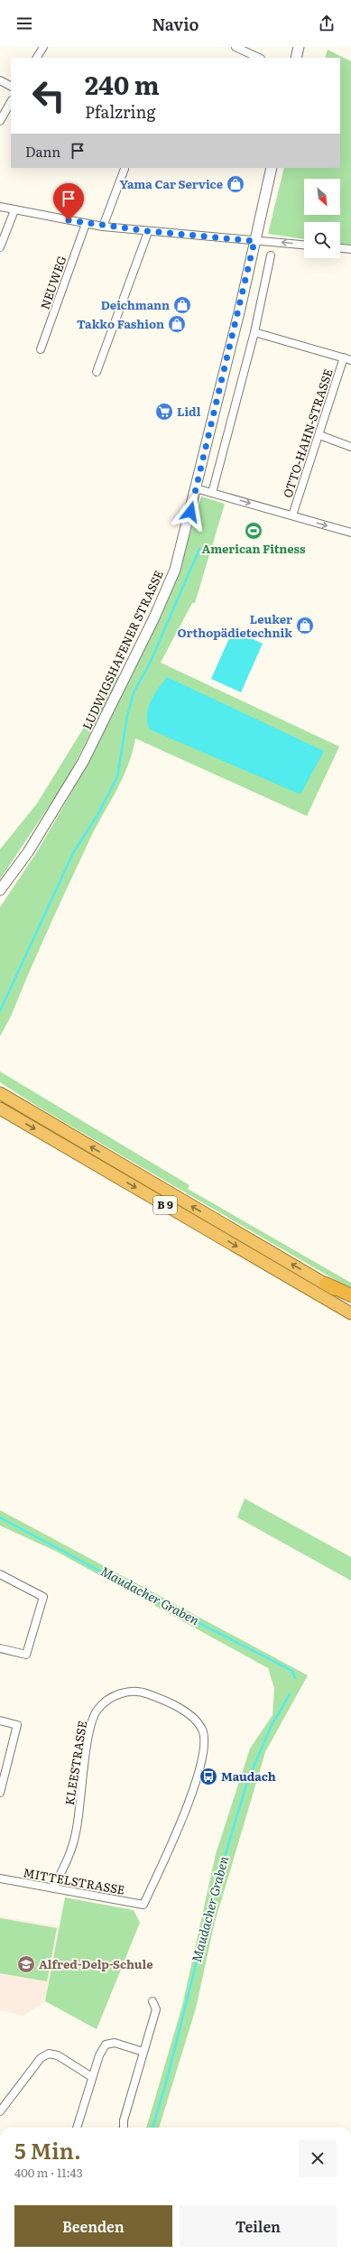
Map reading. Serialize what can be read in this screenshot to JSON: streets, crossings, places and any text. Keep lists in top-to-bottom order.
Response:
{
  "streets": {
    "highway": ["B 9"],
    "main road": ["LUDWIGSHAFENER STRASSE"],
    "street": [
      "NEUWEG",
      "OTTO-HAHN-STRASSE",
      "KLEESTRASSE",
      "MITTELSTRASSE"
    ]
  },
  "crossings": [
    ["KLEESTRASSE", "MITTELSTRASSE"]
  ],
  "water": ["Maudacher Graben"],
  "places": {
    "shop": [
      "Yama Car Service",
      "Deichmann",
      "Takko Fashion",
      "Leuker Orthopädietechnik"
    ],
    "supermarket": ["Lidl"],
    "sports": ["American Fitness"],
    "bus stop": ["Maudach"],
    "school or university": ["Alfred-Delp-Schule"]
  },
  "north": "bottom right",
  "page": {
    "header": "Navio",
    "turn": ["240 m", "Pfalzring"],
    "then": "Dann",
    "heading": ["5 Min.", "400 m · 11:43"],
    "buttons": ["Beenden", "Teilen"]
  }
}
